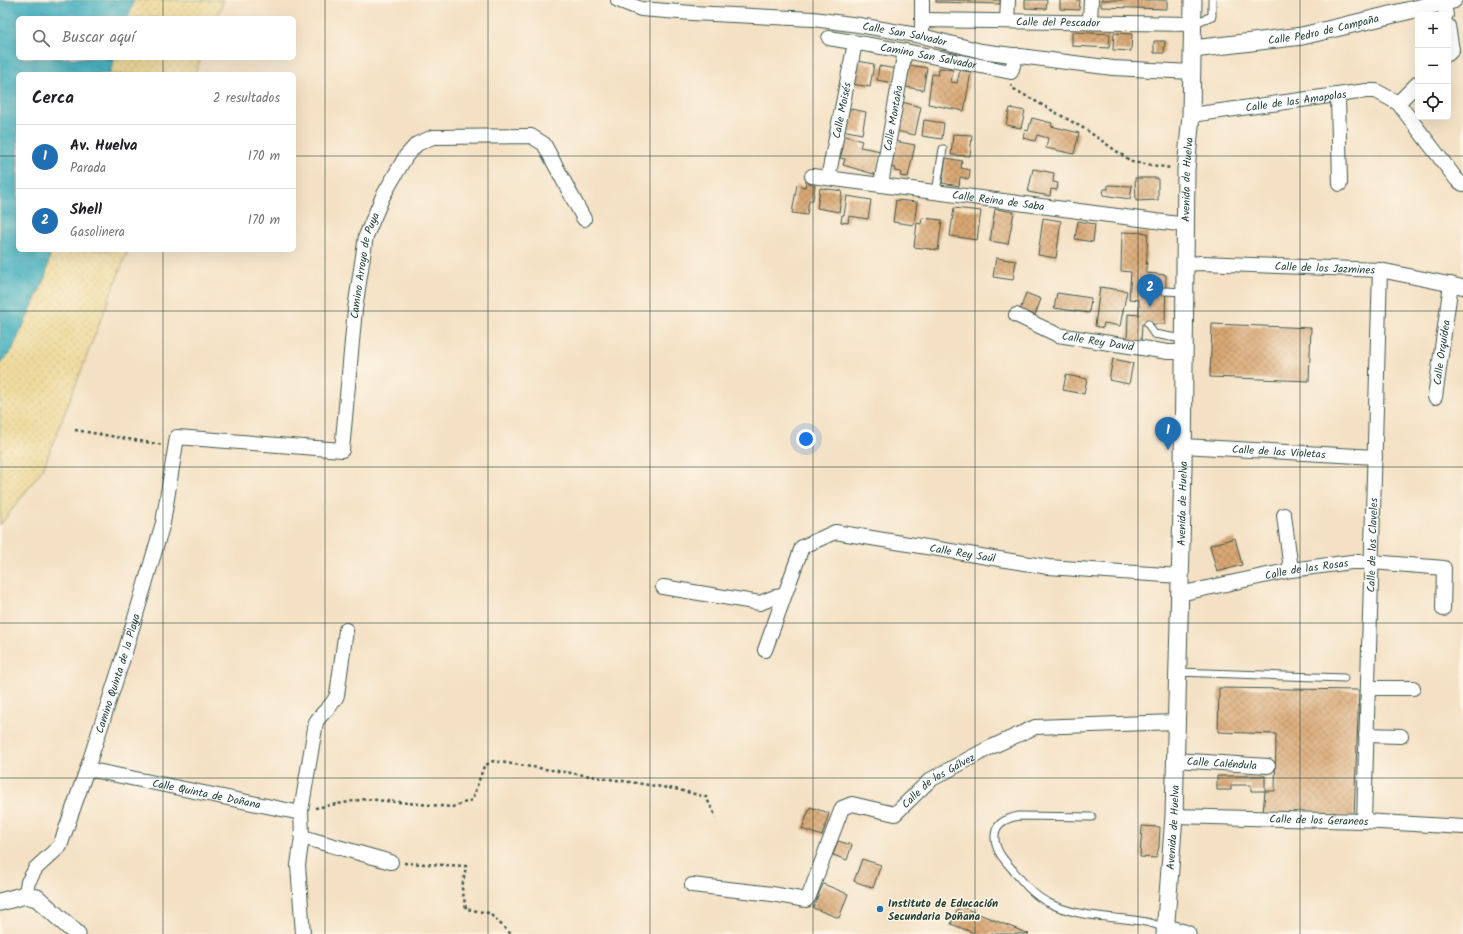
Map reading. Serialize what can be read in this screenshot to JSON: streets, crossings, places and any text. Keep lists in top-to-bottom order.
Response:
{
  "streets": {
    "street": [
      "Calle del Pescador",
      "Calle Pedro de Campaña",
      "Calle San Salvador",
      "Camino San Salvador",
      "Calle de las Amapolas",
      "Calle Moisés",
      "Calle Montaña",
      "Avenida de Huelva",
      "Calle Reina de Saba",
      "Camino Arroyo de Puya",
      "Calle de los Jazmines",
      "Calle Rey David",
      "Calle Orquídea",
      "Calle de las Violetas",
      "Calle de los Claveles",
      "Calle Rey Saúl",
      "Calle de las Rosas",
      "Camino Quinta de la Playa",
      "Calle Caléndula",
      "Calle de los Gálvez",
      "Calle Quinta de Doñana",
      "Calle de los Geraneos"
    ]
  },
  "crossings": [
    ["Calle del Pescador", "Avenida de Huelva"],
    ["Calle Pedro de Campaña", "Avenida de Huelva"],
    ["Calle San Salvador", "Avenida de Huelva"],
    ["Camino San Salvador", "Calle Moisés"],
    ["Camino San Salvador", "Calle Montaña"],
    ["Calle de las Amapolas", "Avenida de Huelva"],
    ["Calle Moisés", "Calle Reina de Saba"],
    ["Calle Montaña", "Calle Reina de Saba"],
    ["Avenida de Huelva", "Calle Reina de Saba"],
    ["Avenida de Huelva", "Calle de los Jazmines"],
    ["Avenida de Huelva", "Calle Rey David"],
    ["Avenida de Huelva", "Calle de las Violetas"],
    ["Avenida de Huelva", "Calle Rey Saúl"],
    ["Avenida de Huelva", "Calle de las Rosas"],
    ["Avenida de Huelva", "Calle Caléndula"],
    ["Avenida de Huelva", "Calle de los Gálvez"],
    ["Avenida de Huelva", "Calle de los Geraneos"],
    ["Camino Arroyo de Puya", "Camino Quinta de la Playa"],
    ["Calle de los Jazmines", "Calle Orquídea"],
    ["Calle de los Jazmines", "Calle de los Claveles"],
    ["Calle de las Violetas", "Calle de los Claveles"],
    ["Calle de los Claveles", "Calle de las Rosas"],
    ["Calle de los Claveles", "Calle de los Geraneos"],
    ["Camino Quinta de la Playa", "Calle Quinta de Doñana"]
  ],
  "places": ["Instituto de Educación Secundaria Doñana"],
  "page": {
    "map_buttons": ["+", "−"],
    "search": "Buscar aquí",
    "heading": ["Cerca", "2 resultados"],
    "list": [
      {
        "mark": "1",
        "name": "Av. Huelva",
        "note": "Parada",
        "value": "170 m"
      },
      {
        "mark": "2",
        "name": "Shell",
        "note": "Gasolinera",
        "value": "170 m"
      }
    ],
    "pins": ["2", "1"]
  }
}
